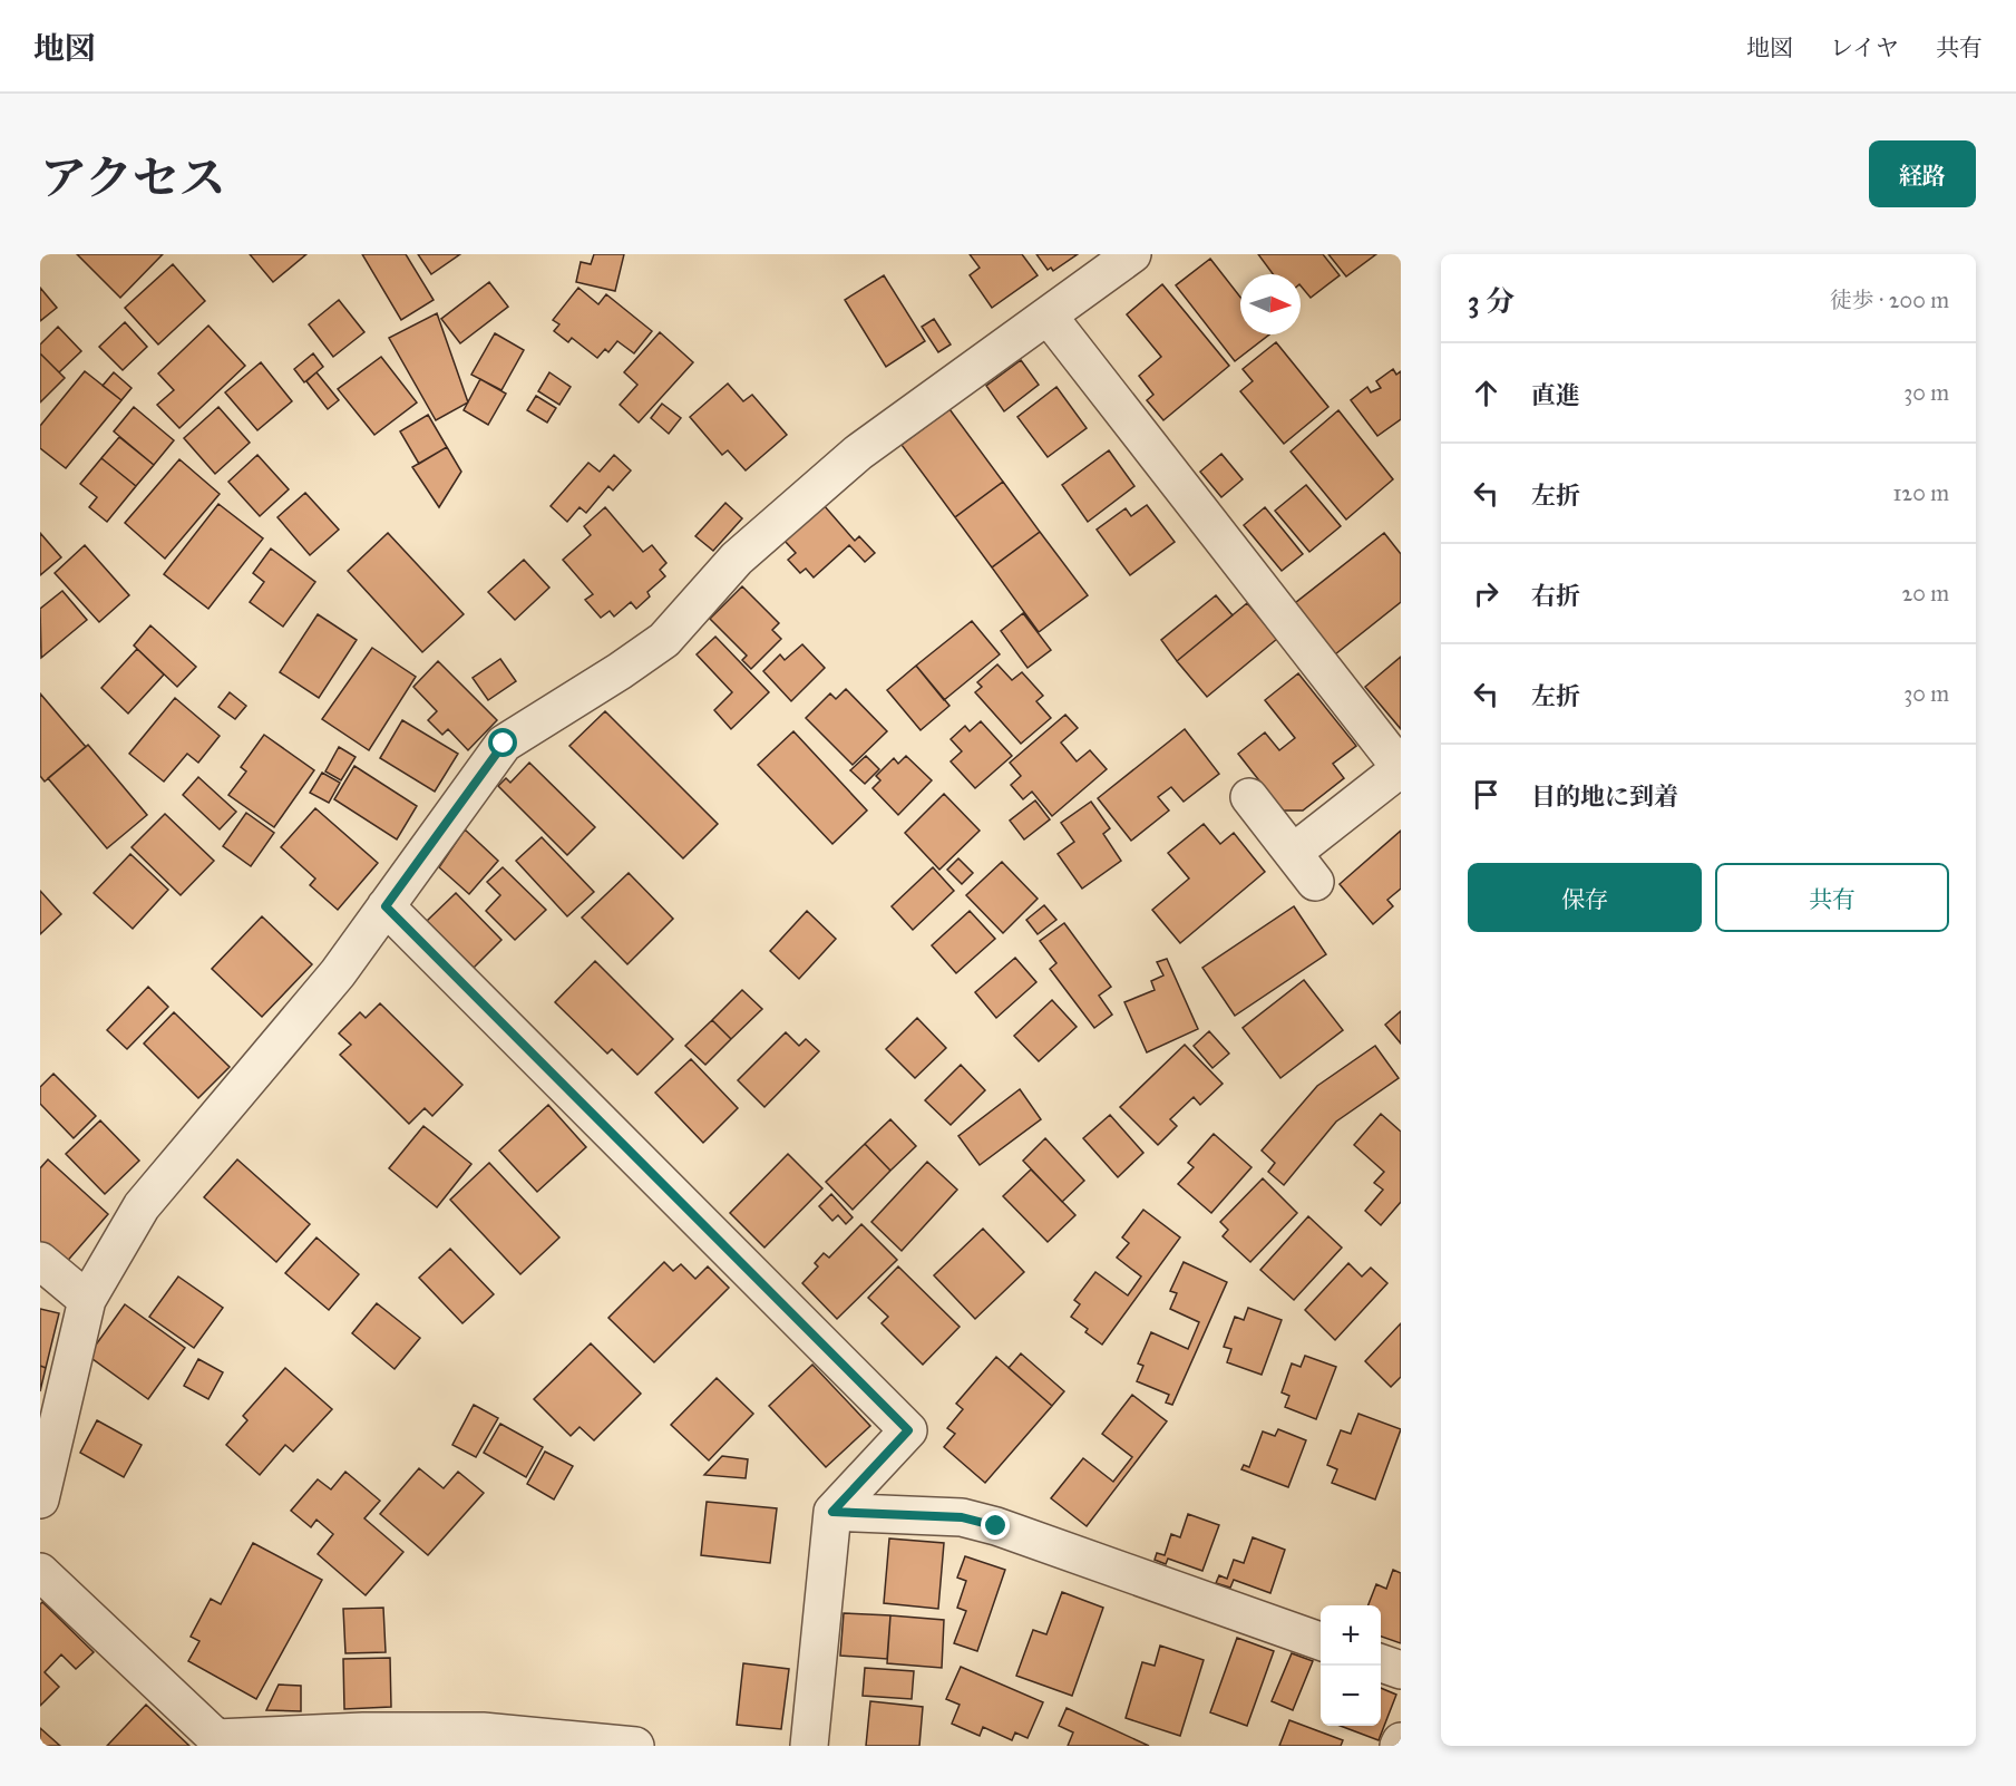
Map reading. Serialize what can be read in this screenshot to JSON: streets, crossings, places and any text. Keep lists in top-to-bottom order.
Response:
{
  "north": "right",
  "page": {
    "header": "地図",
    "nav": ["地図", "レイヤ", "共有"],
    "title": "アクセス",
    "buttons": [
      "経路",
      ["保存", "共有"]
    ],
    "heading": ["3 分", "徒歩 · 200 m"],
    "list": [
      ["直進", "30 m"],
      ["左折", "120 m"],
      ["右折", "20 m"],
      ["左折", "30 m"],
      "目的地に到着"
    ],
    "map_buttons": ["+", "−"]
  }
}
